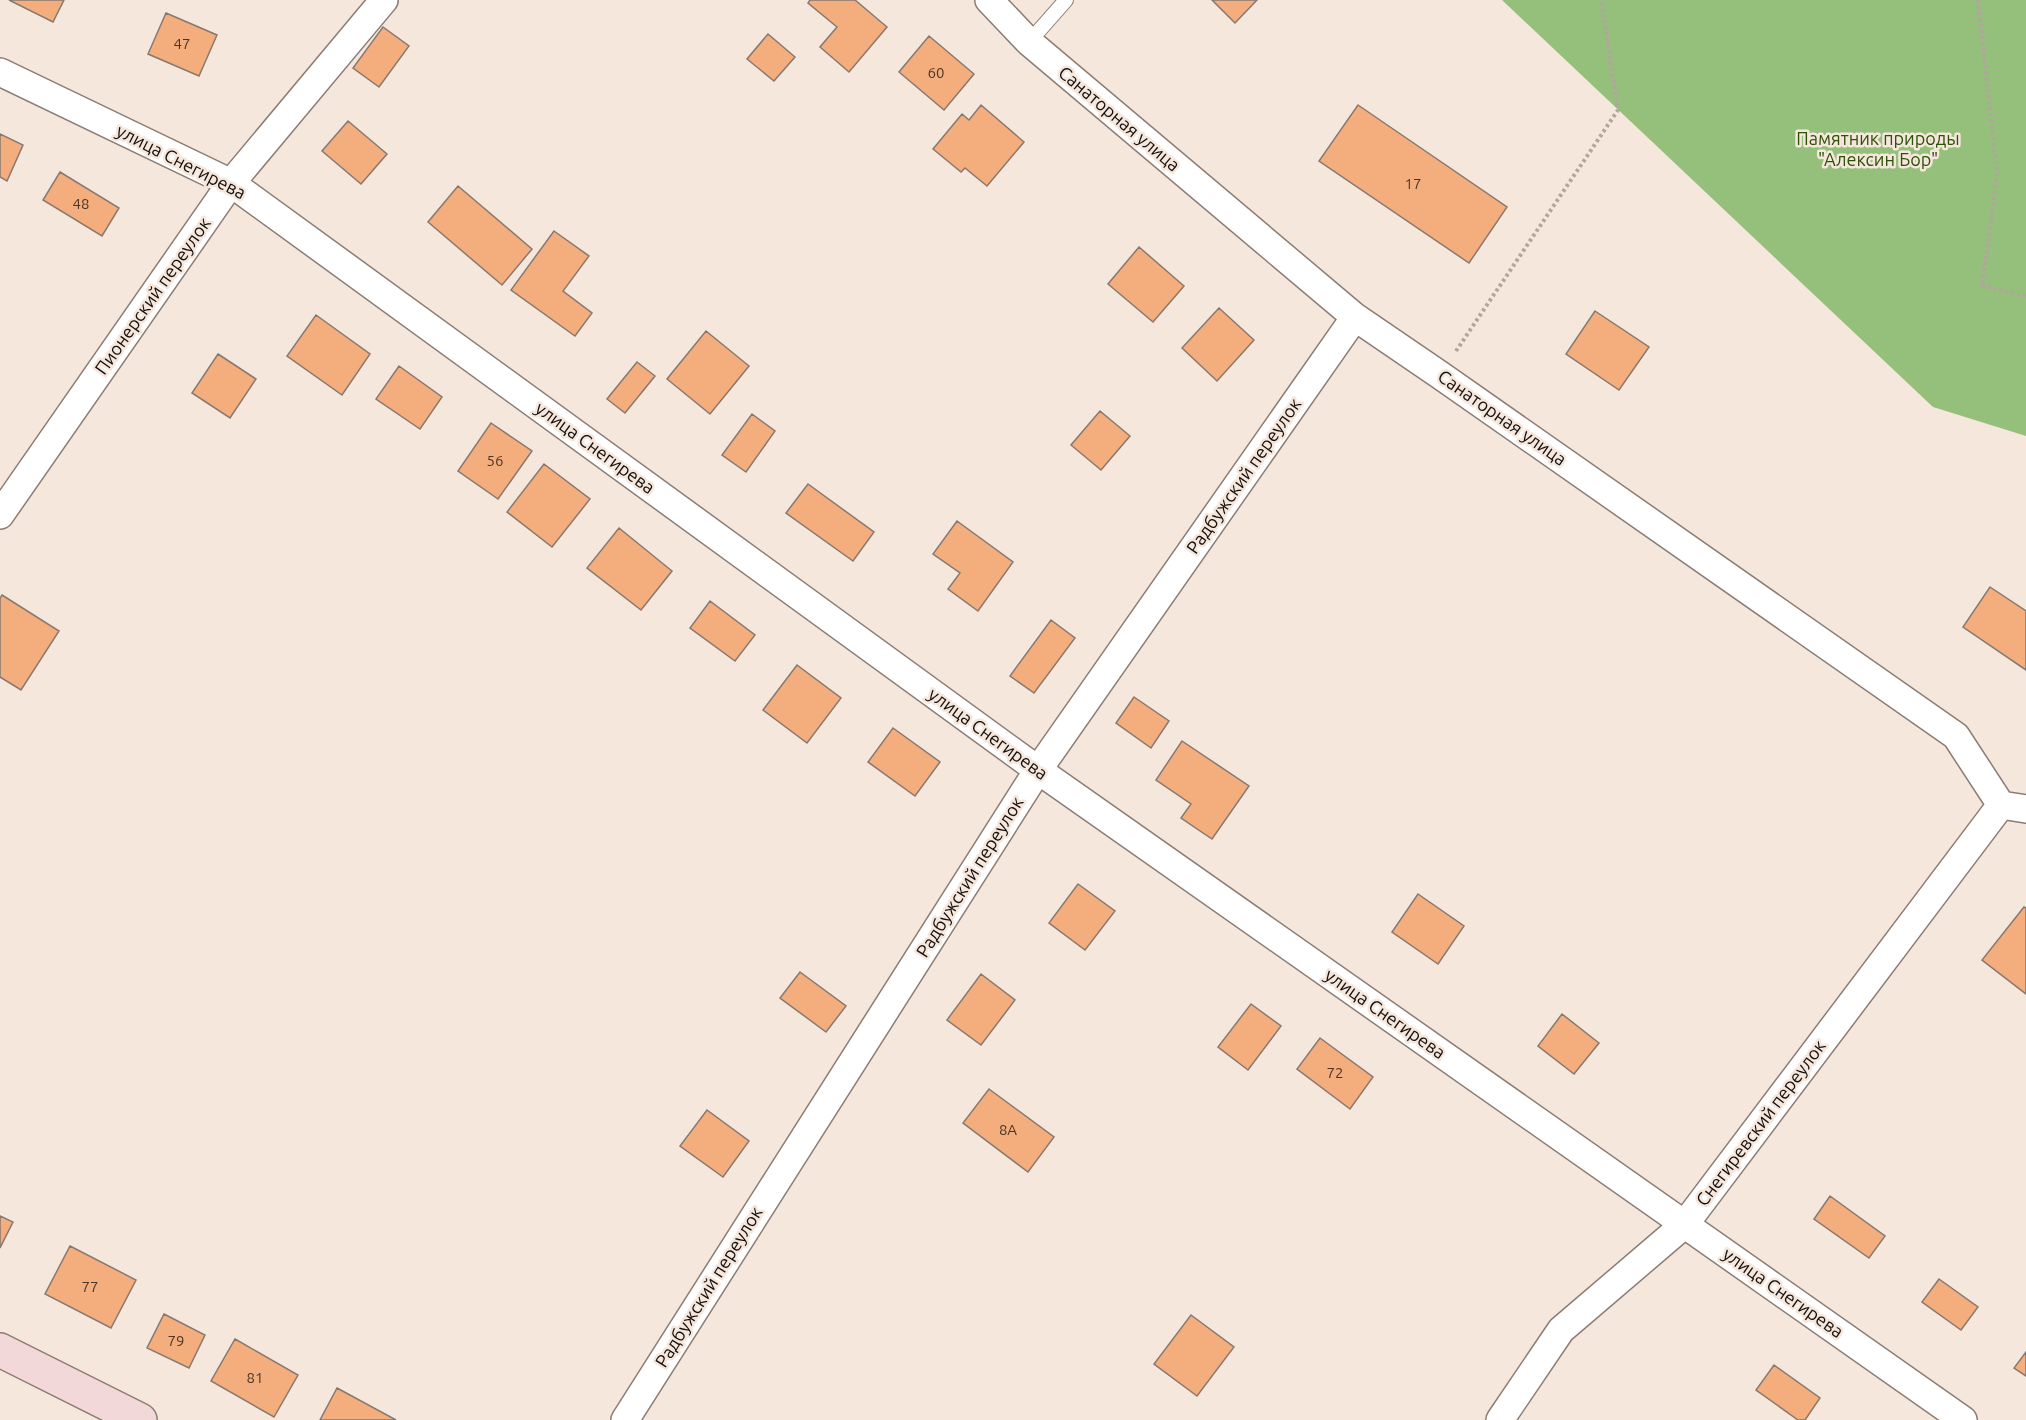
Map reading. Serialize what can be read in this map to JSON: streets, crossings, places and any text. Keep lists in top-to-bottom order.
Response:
{
  "streets": {
    "street": [
      "Санаторная улица",
      "улица Снегирева",
      "Пионерский переулок",
      "Радбужский переулок",
      "Снегиревский переулок"
    ]
  },
  "crossings": [
    ["Санаторная улица", "Радбужский переулок"],
    ["Санаторная улица", "Снегиревский переулок"],
    ["улица Снегирева", "Пионерский переулок"],
    ["улица Снегирева", "Радбужский переулок"],
    ["улица Снегирева", "Снегиревский переулок"]
  ],
  "parks": ["Памятник природы \"Алексин Бор\""],
  "house_numbers": [
    "47",
    "60",
    "17",
    "48",
    "56",
    "72",
    "8А",
    "77",
    "79",
    "81"
  ]
}
